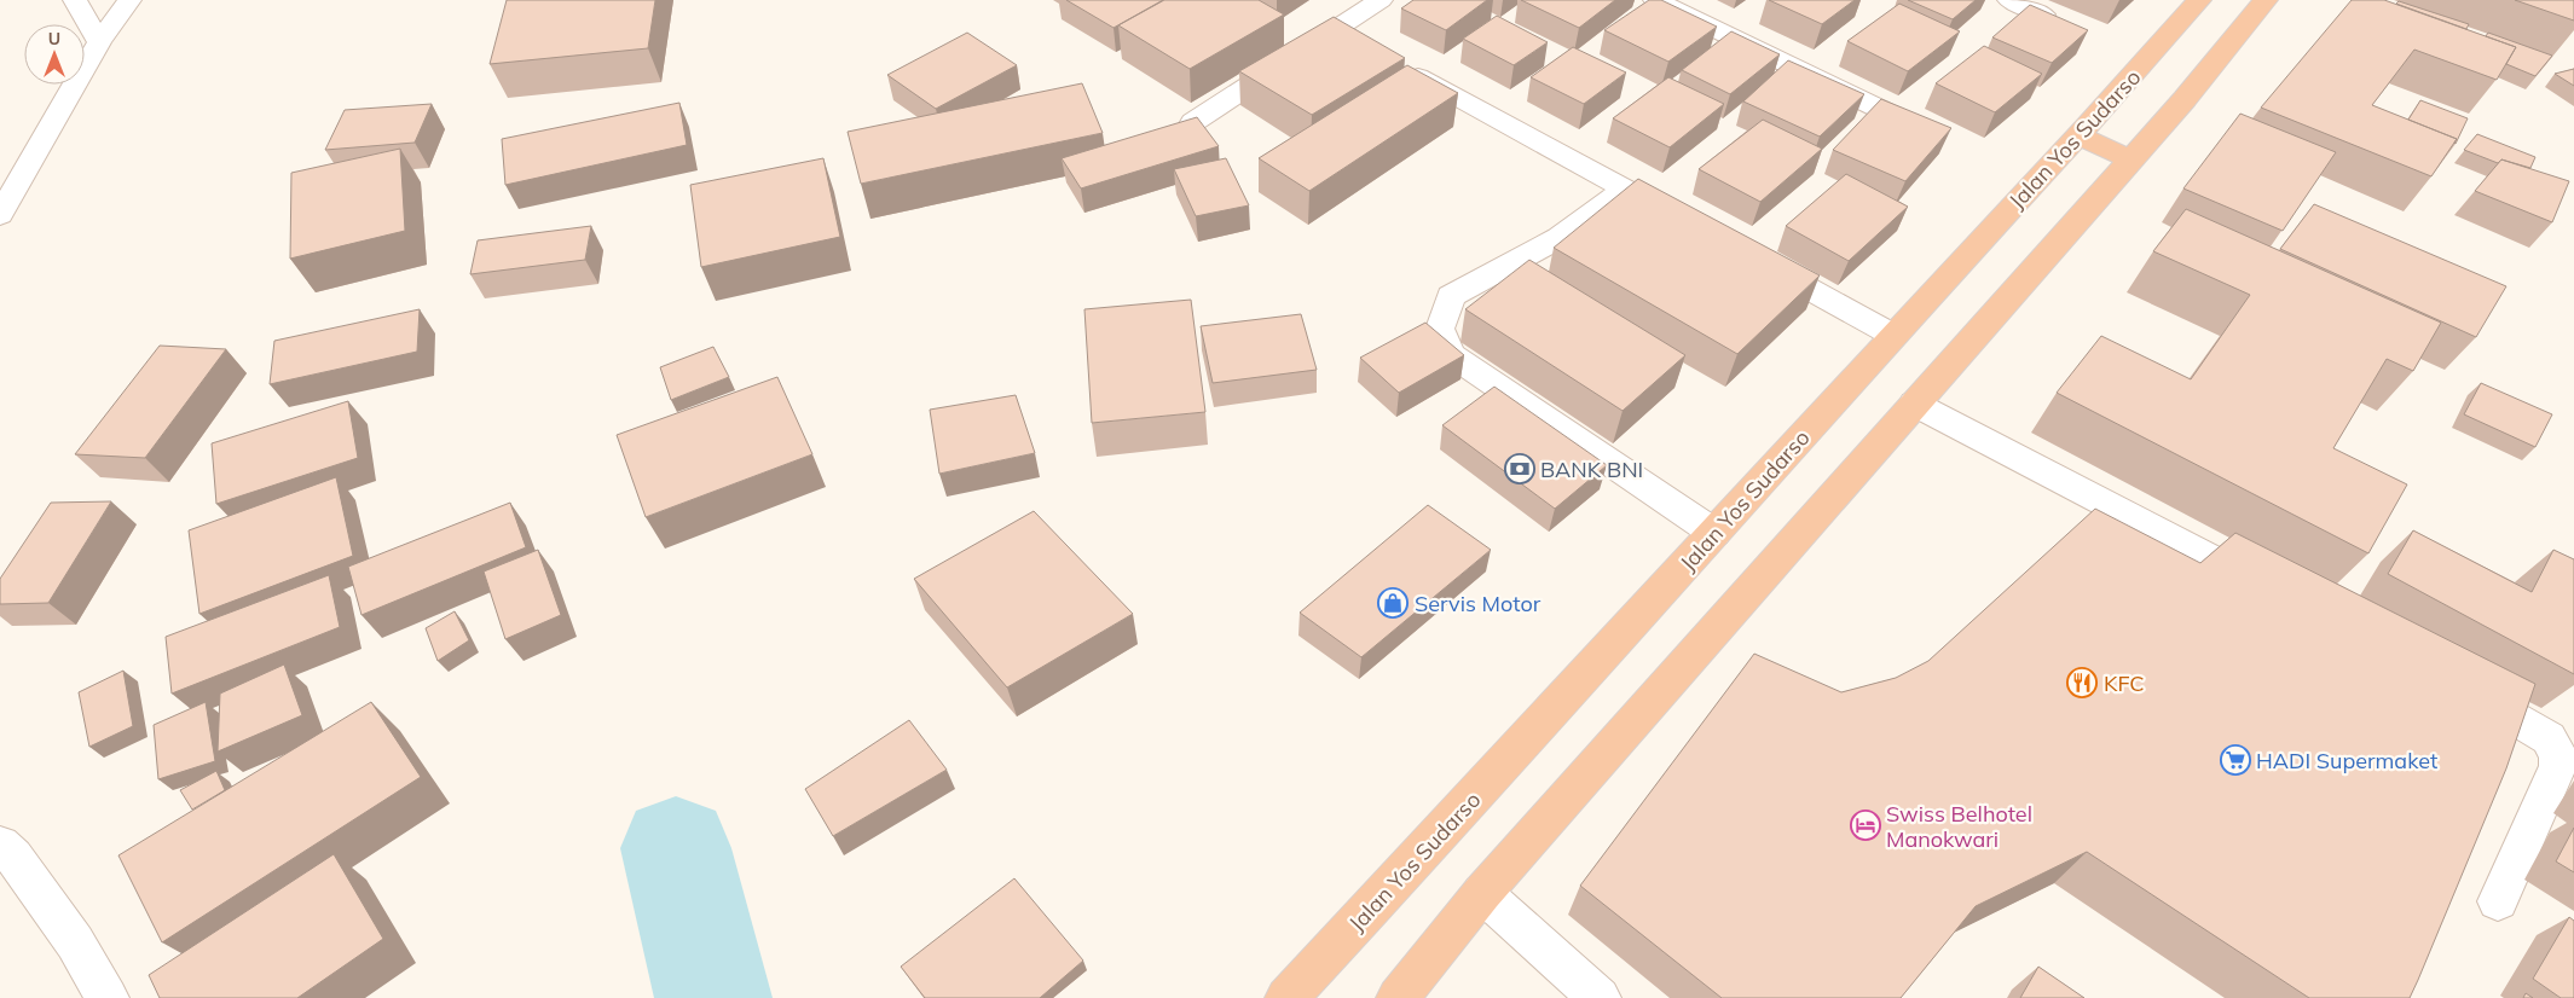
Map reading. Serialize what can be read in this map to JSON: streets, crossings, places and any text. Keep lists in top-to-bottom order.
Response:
{
  "streets": {
    "highway": ["Jalan Yos Sudarso"]
  },
  "places": {
    "bank": ["BANK BNI"],
    "shop": ["Servis Motor"],
    "restaurant": ["KFC"],
    "supermarket": ["HADI Supermaket"],
    "hotel": ["Swiss Belhotel Manokwari"]
  },
  "north": "top"
}
